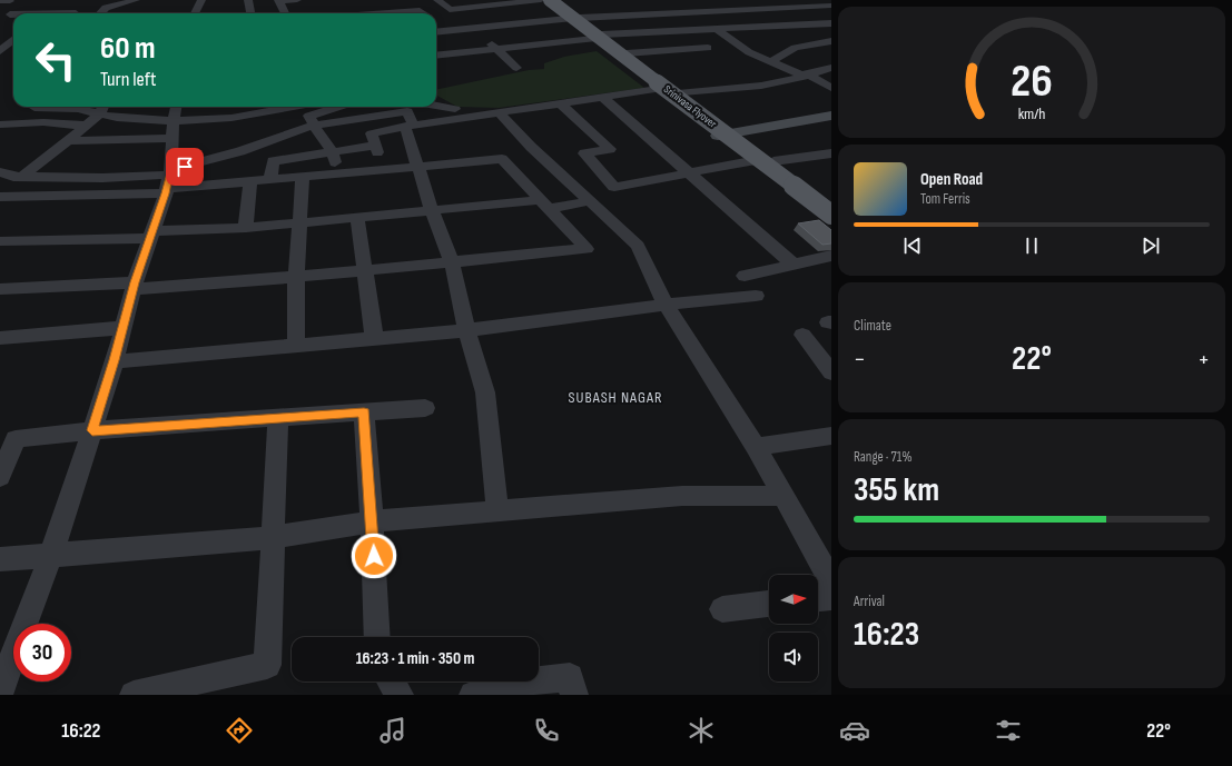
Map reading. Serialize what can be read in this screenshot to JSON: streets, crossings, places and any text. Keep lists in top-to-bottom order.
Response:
{
  "streets": {
    "main road": ["Srinivasa Flyover"]
  },
  "districts": ["SUBASH NAGAR"],
  "north": "right",
  "page": {
    "turn": ["60 m", "Turn left"],
    "song": ["Open Road", "Tom Ferris"],
    "tile": [
      "Climate",
      ["Range · 71%", "355 km"],
      ["Arrival", "16:23"]
    ],
    "heat": ["−", "22°", "+"],
    "limit": "30",
    "trip": "16:23 · 1 min · 350 m",
    "tabs": ["16:22", "22°"],
    "gauge": ["26", "km/h"]
  }
}
